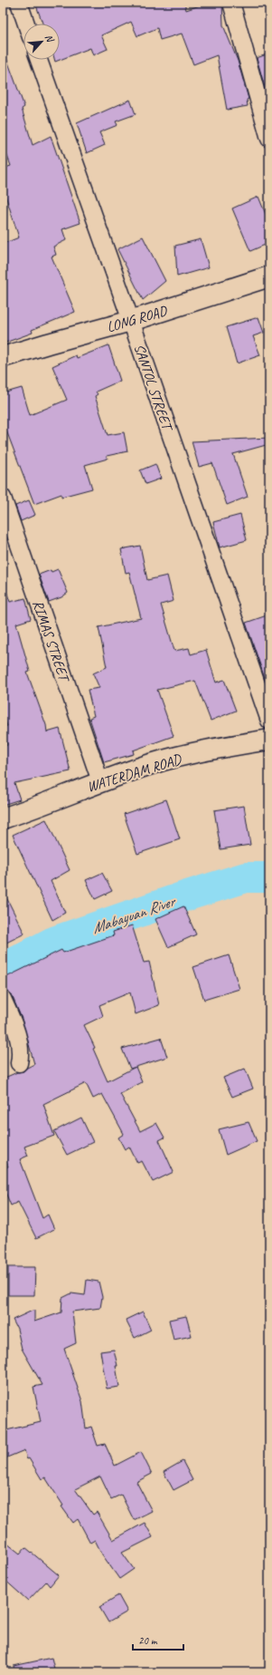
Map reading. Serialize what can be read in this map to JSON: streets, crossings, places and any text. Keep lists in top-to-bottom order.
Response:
{
  "streets": {
    "street": [
      "LONG ROAD",
      "SANTOL STREET",
      "RIMAS STREET",
      "WATERDAM ROAD"
    ]
  },
  "crossings": [
    ["LONG ROAD", "SANTOL STREET"],
    ["RIMAS STREET", "WATERDAM ROAD"]
  ],
  "water": ["Mabayuan River"],
  "scale_bar": "20 m",
  "north": "top right"
}
